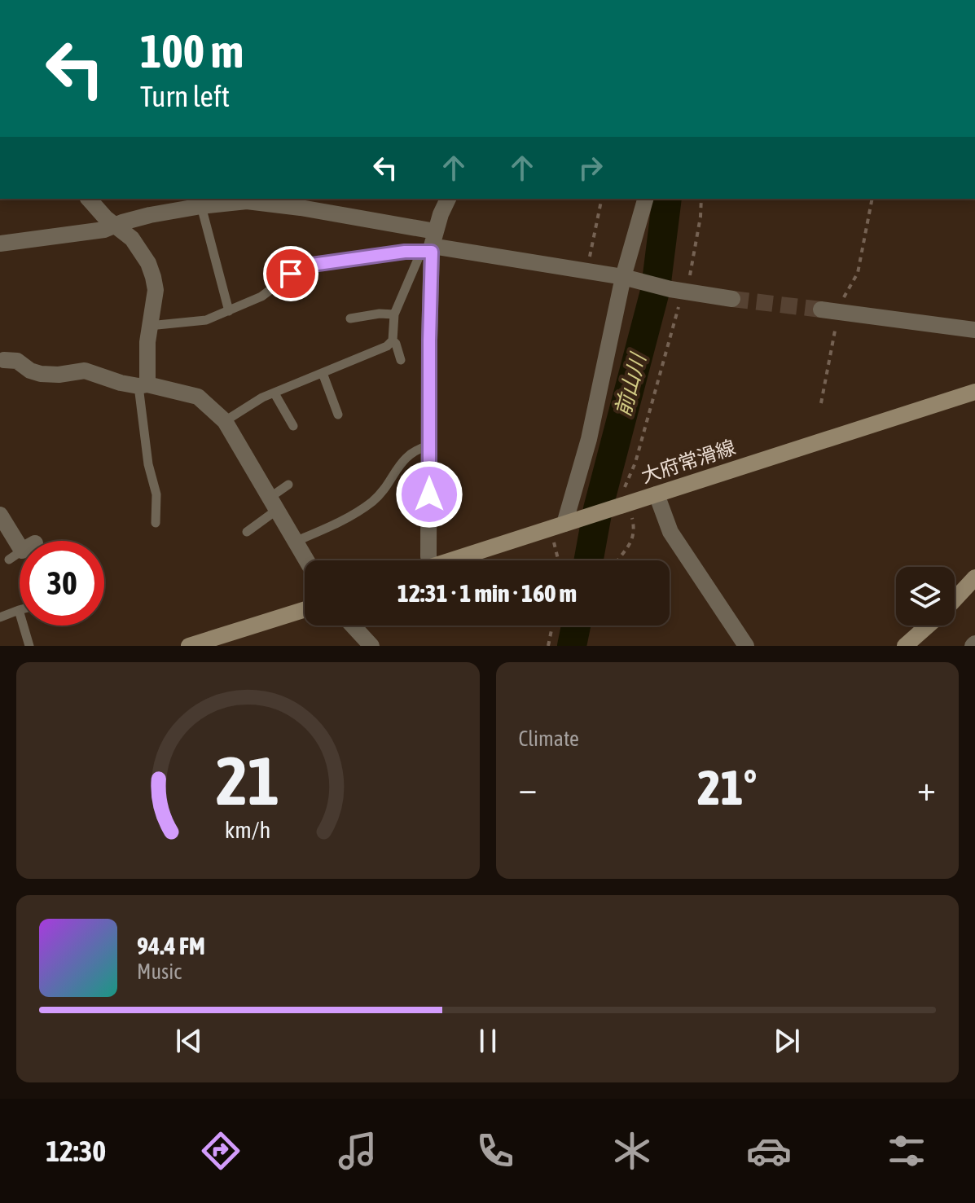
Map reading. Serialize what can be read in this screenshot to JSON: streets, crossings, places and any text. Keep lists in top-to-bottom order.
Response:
{
  "streets": {
    "main road": ["大府常滑線"]
  },
  "water": ["前山川"],
  "page": {
    "turn": ["100 m", "Turn left"],
    "limit": "30",
    "trip": "12:31 · 1 min · 160 m",
    "tile": "Climate",
    "heat": ["−", "21°", "+"],
    "song": ["94.4 FM", "Music"],
    "tabs": "12:30",
    "gauge": ["21", "km/h"]
  }
}
